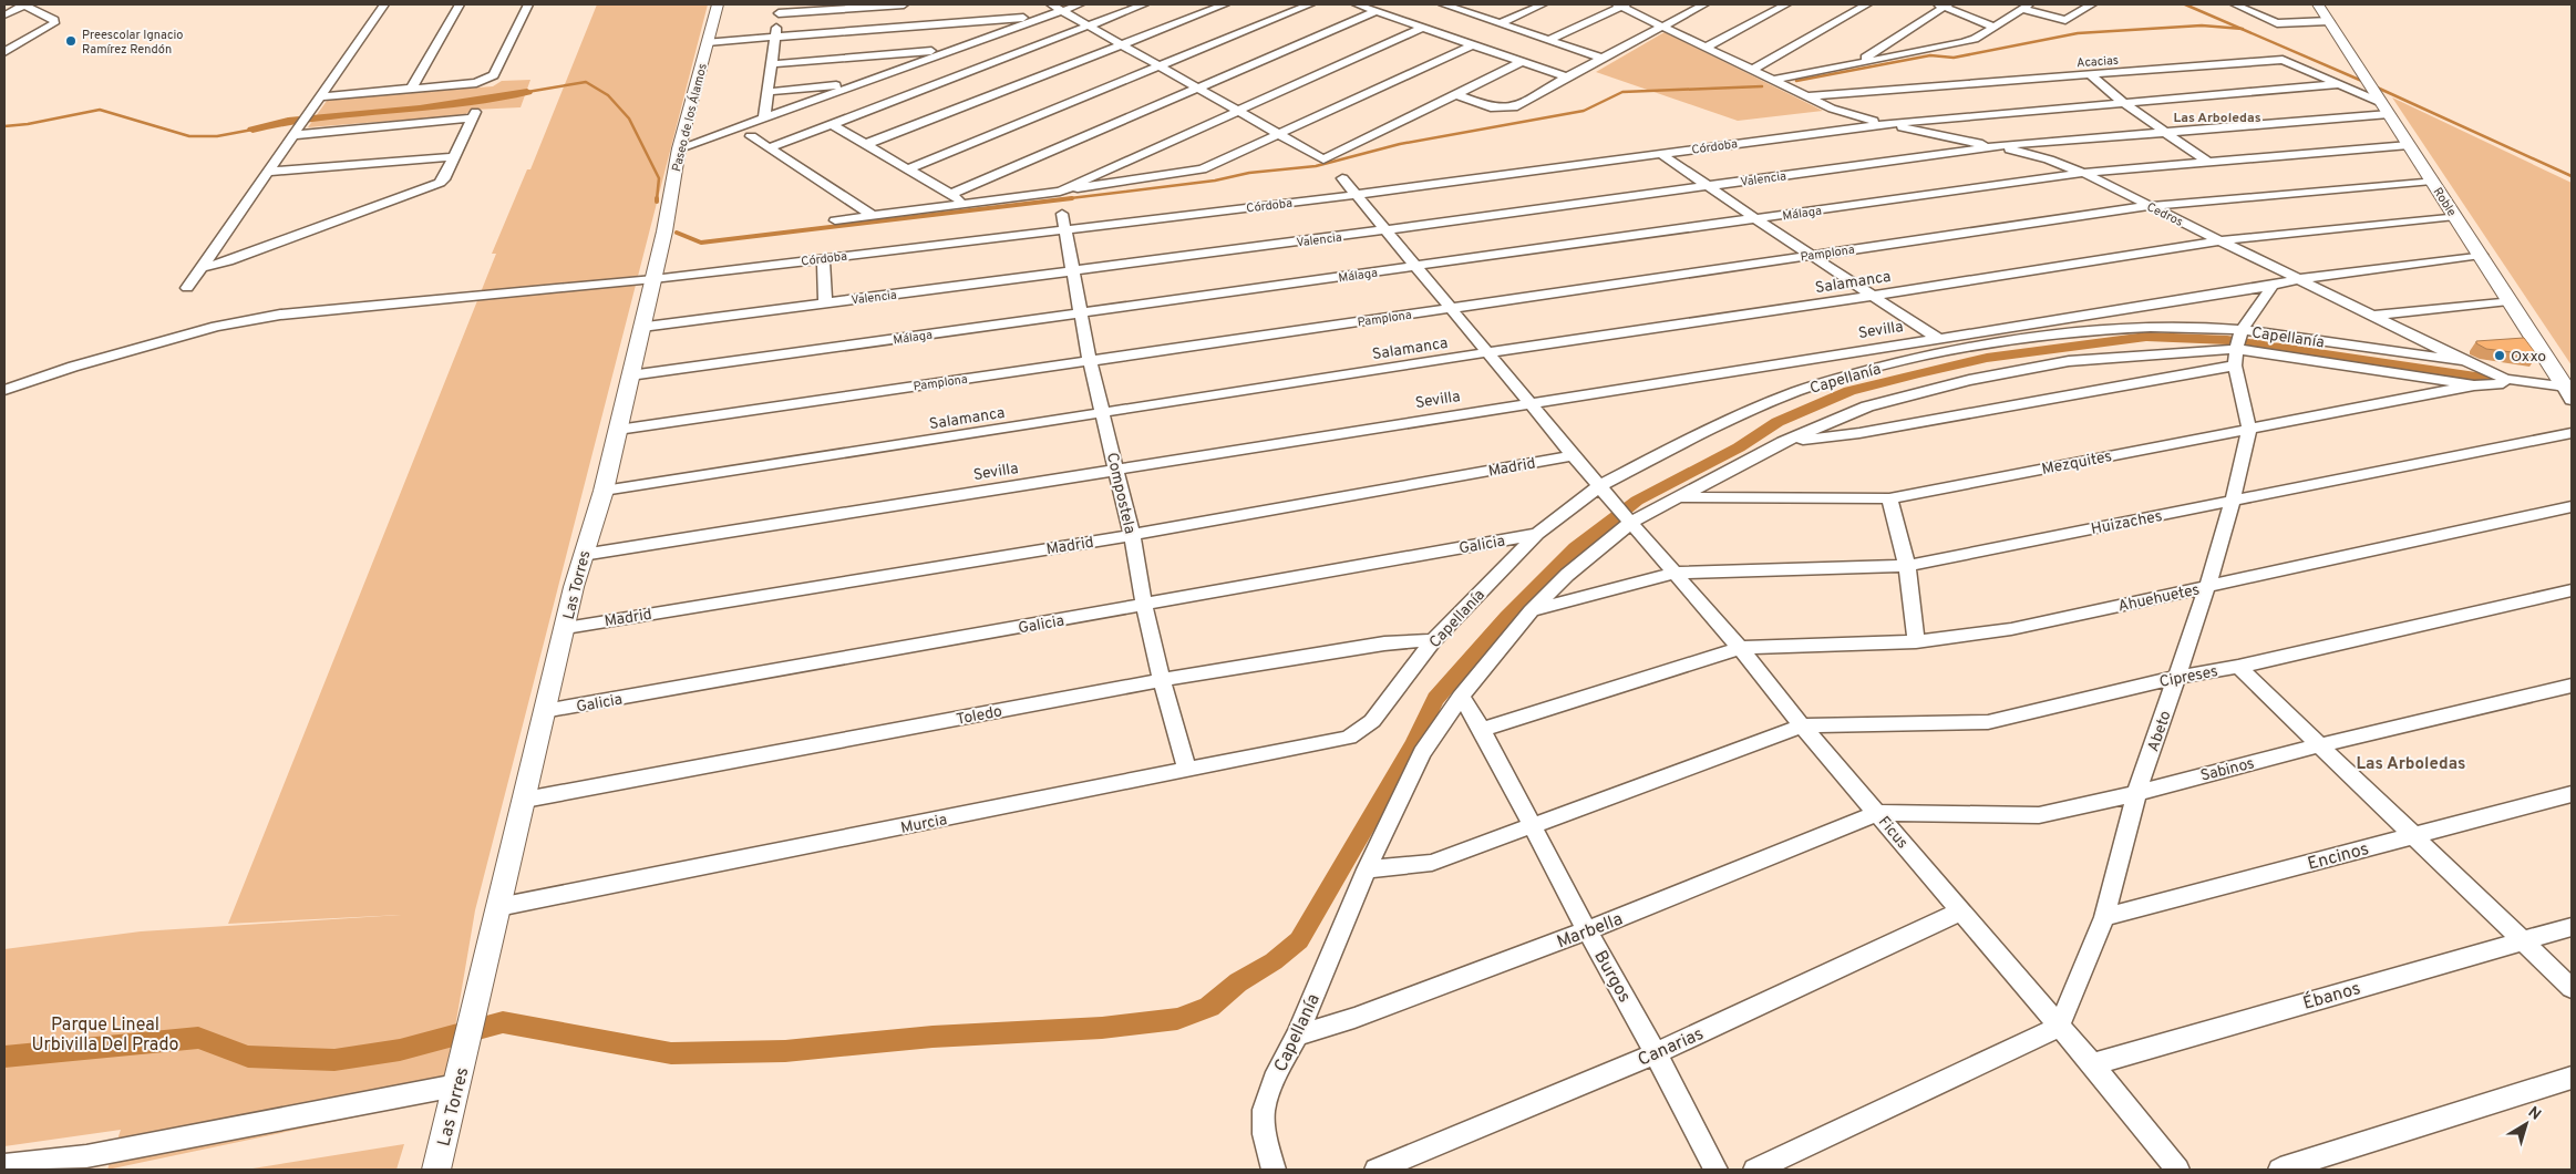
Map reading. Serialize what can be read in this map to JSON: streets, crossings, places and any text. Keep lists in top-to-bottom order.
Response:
{
  "streets": {
    "street": [
      "Acacias",
      "Paseo de los Álamos",
      "Córdoba",
      "Valencia",
      "Roble",
      "Málaga",
      "Cedros",
      "Pamplona",
      "Salamanca",
      "Sevilla",
      "Capellanía",
      "Mezquites",
      "Madrid",
      "Compostela",
      "Huizaches",
      "Galicia",
      "Las Torres",
      "Ahuehuetes",
      "Cipreses",
      "Toledo",
      "Abeto",
      "Sabinos",
      "Murcia",
      "Ficus",
      "Encinos",
      "Marbella",
      "Burgos",
      "Ébanos",
      "Canarias"
    ]
  },
  "crossings": [
    ["Acacias", "Córdoba"],
    ["Acacias", "Roble"],
    ["Acacias", "Cedros"],
    ["Paseo de los Álamos", "Las Torres"],
    ["Córdoba", "Cedros"],
    ["Córdoba", "Compostela"],
    ["Córdoba", "Las Torres"],
    ["Córdoba", "Ficus"],
    ["Valencia", "Cedros"],
    ["Valencia", "Compostela"],
    ["Valencia", "Las Torres"],
    ["Valencia", "Ficus"],
    ["Roble", "Málaga"],
    ["Roble", "Pamplona"],
    ["Roble", "Salamanca"],
    ["Roble", "Sevilla"],
    ["Málaga", "Cedros"],
    ["Málaga", "Compostela"],
    ["Málaga", "Las Torres"],
    ["Málaga", "Ficus"],
    ["Cedros", "Pamplona"],
    ["Cedros", "Salamanca"],
    ["Cedros", "Sevilla"],
    ["Cedros", "Capellanía"],
    ["Pamplona", "Compostela"],
    ["Pamplona", "Las Torres"],
    ["Pamplona", "Ficus"],
    ["Salamanca", "Compostela"],
    ["Salamanca", "Las Torres"],
    ["Salamanca", "Ficus"],
    ["Sevilla", "Compostela"],
    ["Sevilla", "Las Torres"],
    ["Sevilla", "Ficus"],
    ["Capellanía", "Mezquites"],
    ["Capellanía", "Huizaches"],
    ["Capellanía", "Galicia"],
    ["Capellanía", "Cipreses"],
    ["Capellanía", "Toledo"],
    ["Capellanía", "Abeto"],
    ["Capellanía", "Murcia"],
    ["Capellanía", "Ficus"],
    ["Capellanía", "Marbella"],
    ["Capellanía", "Burgos"],
    ["Mezquites", "Abeto"],
    ["Madrid", "Compostela"],
    ["Madrid", "Las Torres"],
    ["Madrid", "Ficus"],
    ["Compostela", "Galicia"],
    ["Compostela", "Toledo"],
    ["Compostela", "Murcia"],
    ["Huizaches", "Abeto"],
    ["Huizaches", "Ficus"],
    ["Galicia", "Las Torres"],
    ["Las Torres", "Toledo"],
    ["Las Torres", "Murcia"],
    ["Ahuehuetes", "Abeto"],
    ["Ahuehuetes", "Ficus"],
    ["Ahuehuetes", "Burgos"],
    ["Cipreses", "Abeto"],
    ["Cipreses", "Ficus"],
    ["Cipreses", "Burgos"],
    ["Abeto", "Sabinos"],
    ["Abeto", "Ficus"],
    ["Abeto", "Encinos"],
    ["Sabinos", "Ficus"],
    ["Sabinos", "Marbella"],
    ["Ficus", "Marbella"],
    ["Ficus", "Ébanos"],
    ["Ficus", "Canarias"],
    ["Marbella", "Burgos"],
    ["Burgos", "Canarias"]
  ],
  "districts": ["Las Arboledas", "Las Arboledas"],
  "parks": ["Parque Lineal Urbivilla Del Prado"],
  "places": ["Preescolar Ignacio Ramírez Rendón", "Oxxo"],
  "north": "top right"
}
